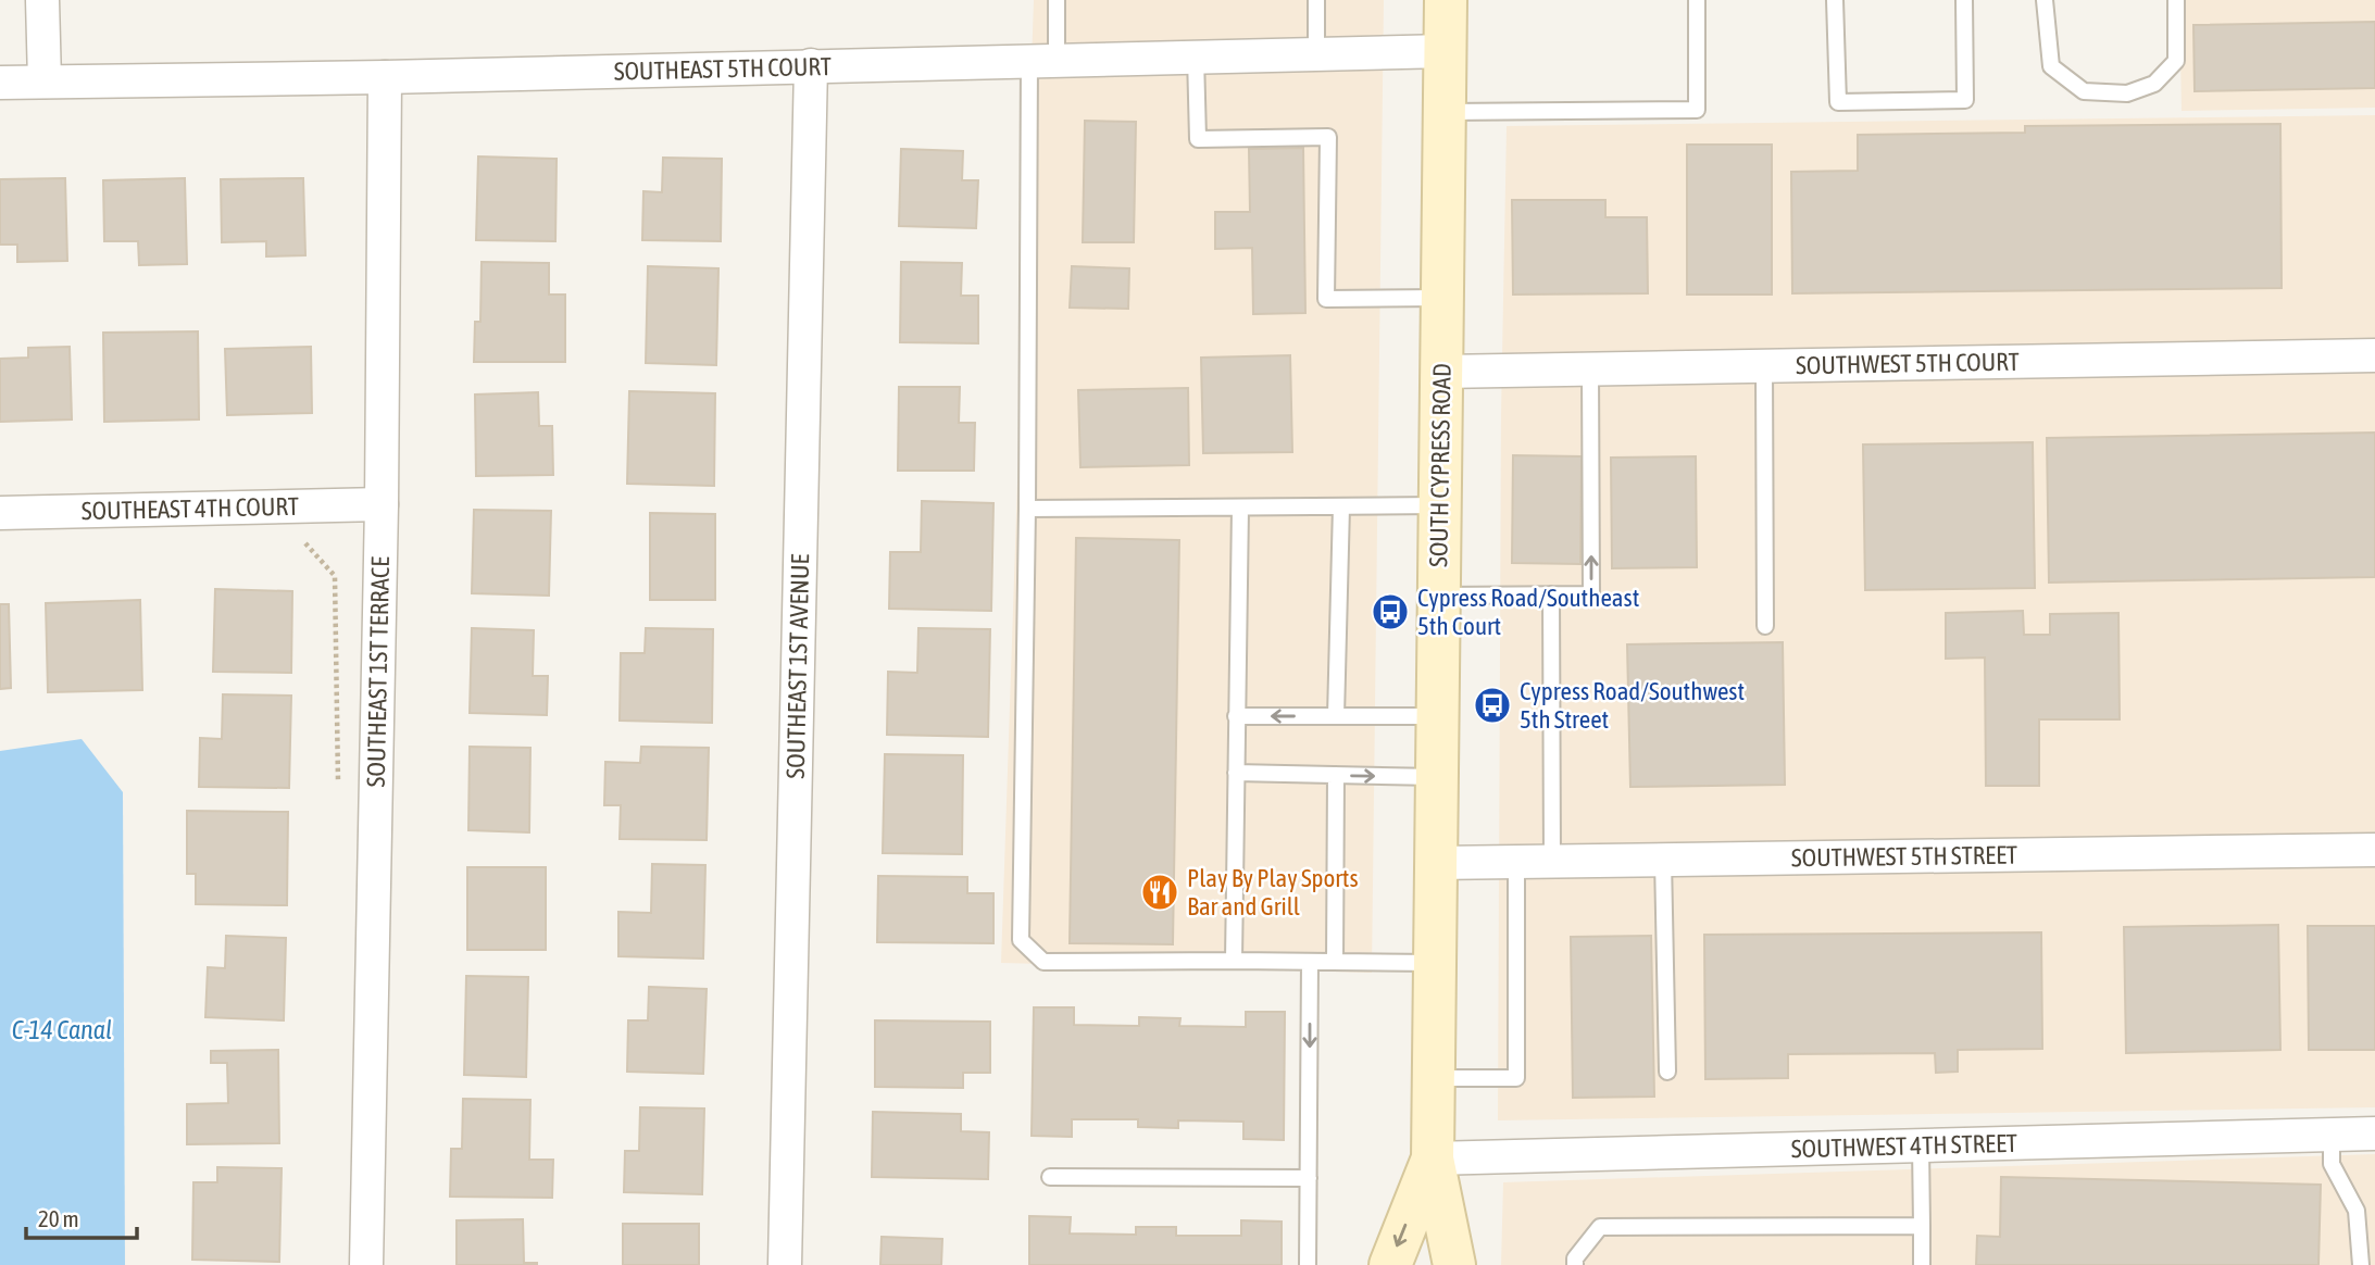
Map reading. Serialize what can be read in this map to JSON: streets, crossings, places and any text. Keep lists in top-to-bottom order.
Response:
{
  "streets": {
    "street": [
      "SOUTHEAST 5TH COURT",
      "SOUTHWEST 5TH COURT",
      "SOUTH CYPRESS ROAD",
      "SOUTHEAST 4TH COURT",
      "SOUTHEAST 1ST AVENUE",
      "SOUTHEAST 1ST TERRACE",
      "SOUTHWEST 5TH STREET",
      "SOUTHWEST 4TH STREET"
    ]
  },
  "crossings": [
    ["SOUTHEAST 5TH COURT", "SOUTH CYPRESS ROAD"],
    ["SOUTHEAST 5TH COURT", "SOUTHEAST 1ST AVENUE"],
    ["SOUTHEAST 5TH COURT", "SOUTHEAST 1ST TERRACE"],
    ["SOUTHWEST 5TH COURT", "SOUTH CYPRESS ROAD"],
    ["SOUTH CYPRESS ROAD", "SOUTHWEST 5TH STREET"],
    ["SOUTH CYPRESS ROAD", "SOUTHWEST 4TH STREET"],
    ["SOUTHEAST 4TH COURT", "SOUTHEAST 1ST TERRACE"]
  ],
  "water": ["C-14 Canal"],
  "places": {
    "bus stop": ["Cypress Road/Southeast 5th Court", "Cypress Road/Southwest 5th Street"],
    "restaurant": ["Play By Play Sports Bar and Grill"]
  },
  "scale_bar": "20 m"
}
